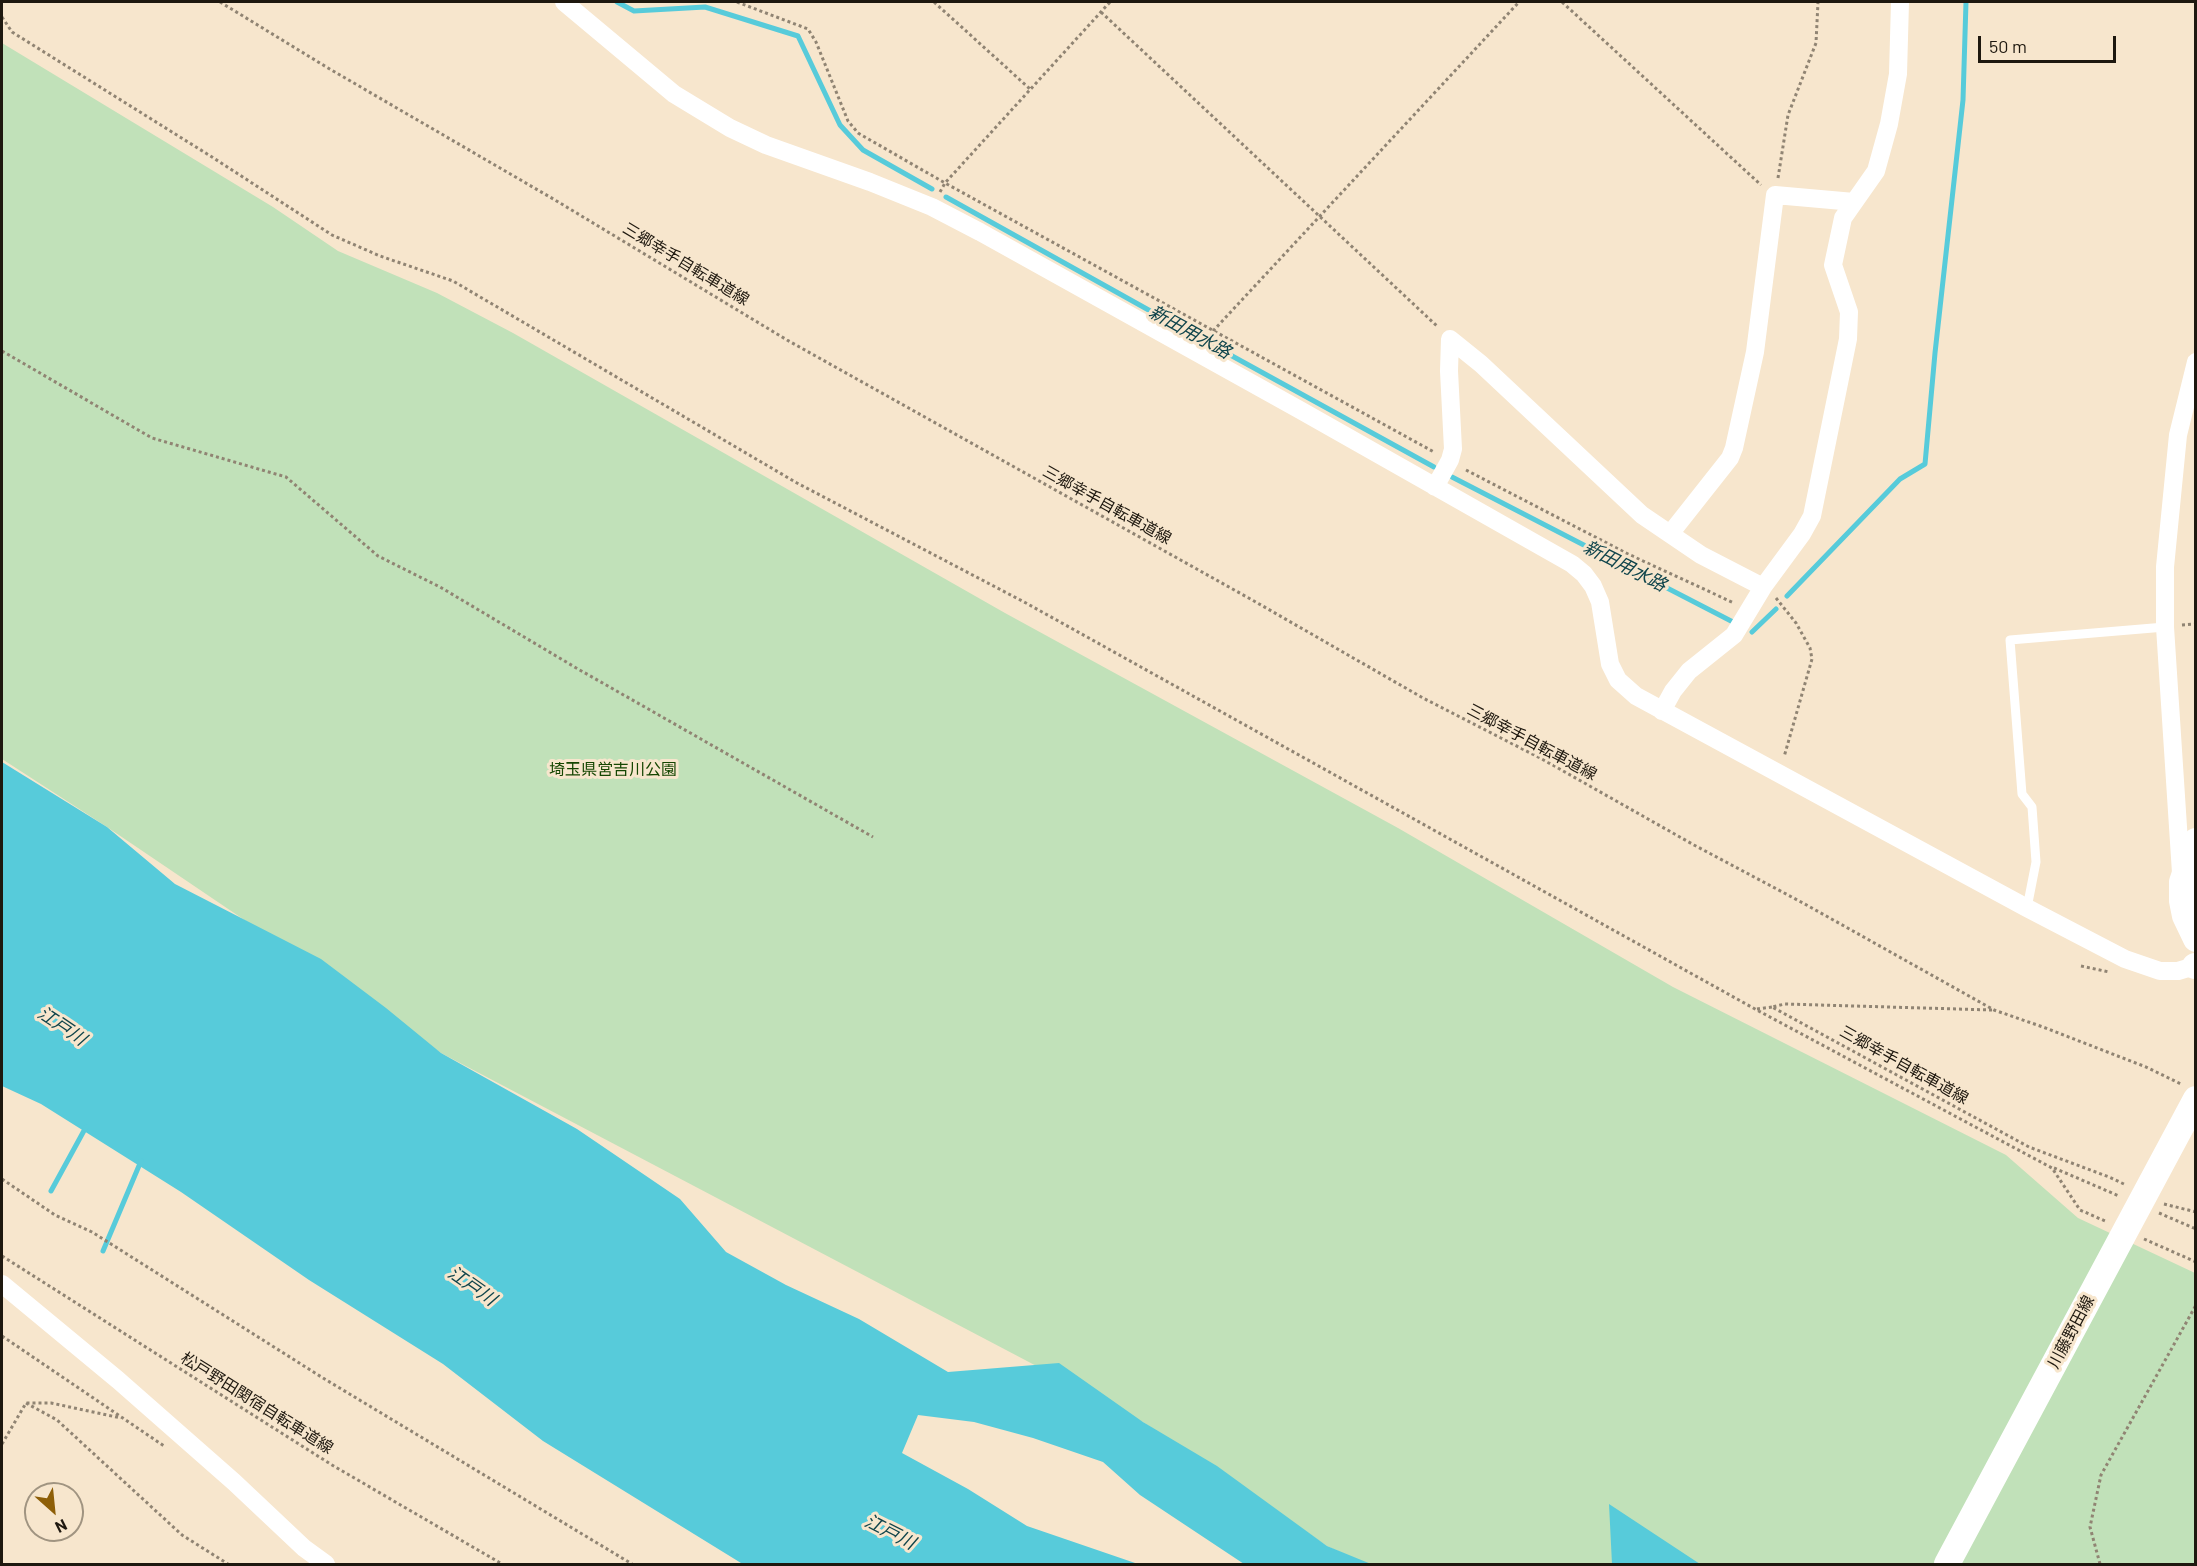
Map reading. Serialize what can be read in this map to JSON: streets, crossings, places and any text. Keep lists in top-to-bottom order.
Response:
{
  "streets": {
    "main road": ["川藤野田線"],
    "path": ["三郷幸手自転車道線", "松戸野田関宿自転車道線"]
  },
  "crossings": [
    ["三郷幸手自転車道線", "川藤野田線"]
  ],
  "water": ["新田用水路", "江戸川"],
  "parks": ["埼玉県営吉川公園"],
  "scale_bar": "50 m",
  "north": "bottom right"
}
